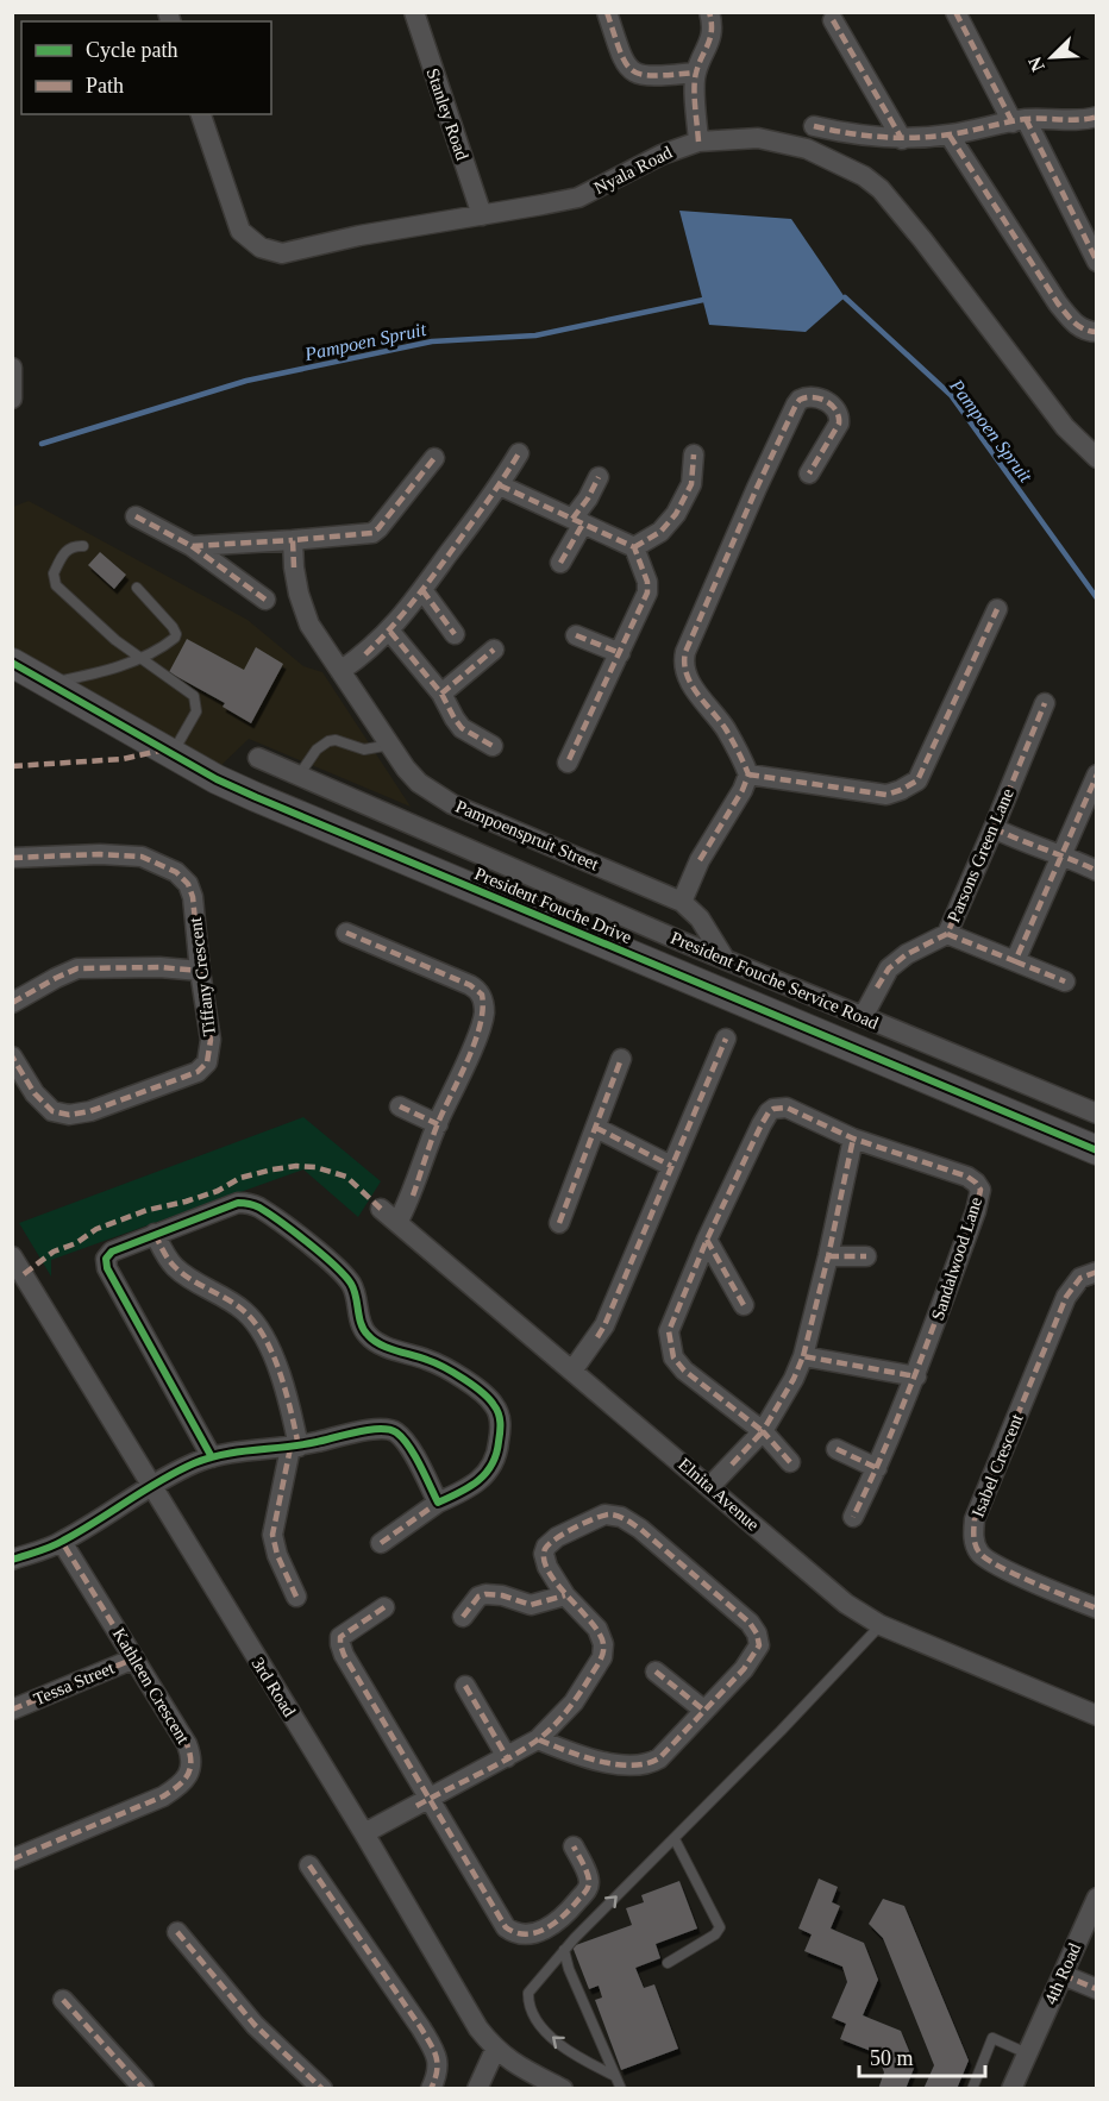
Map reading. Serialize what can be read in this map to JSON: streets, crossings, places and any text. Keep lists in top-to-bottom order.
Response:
{
  "streets": {
    "street": [
      "Stanley Road",
      "Nyala Road",
      "Pampoenspruit Street",
      "Parsons Green Lane",
      "President Fouche Drive",
      "Tiffany Crescent",
      "President Fouche Service Road",
      "Sandalwood Lane",
      "Isabel Crescent",
      "Elnita Avenue",
      "Tessa Street",
      "Kathleen Crescent",
      "3rd Road",
      "4th Road"
    ]
  },
  "crossings": [
    ["Stanley Road", "Nyala Road"],
    ["Pampoenspruit Street", "President Fouche Service Road"],
    ["Parsons Green Lane", "President Fouche Service Road"],
    ["Tessa Street", "Kathleen Crescent"]
  ],
  "water": ["Pampoen Spruit"],
  "legend": ["Cycle path", "Path"],
  "scale_bar": "50 m",
  "north": "bottom left"
}
